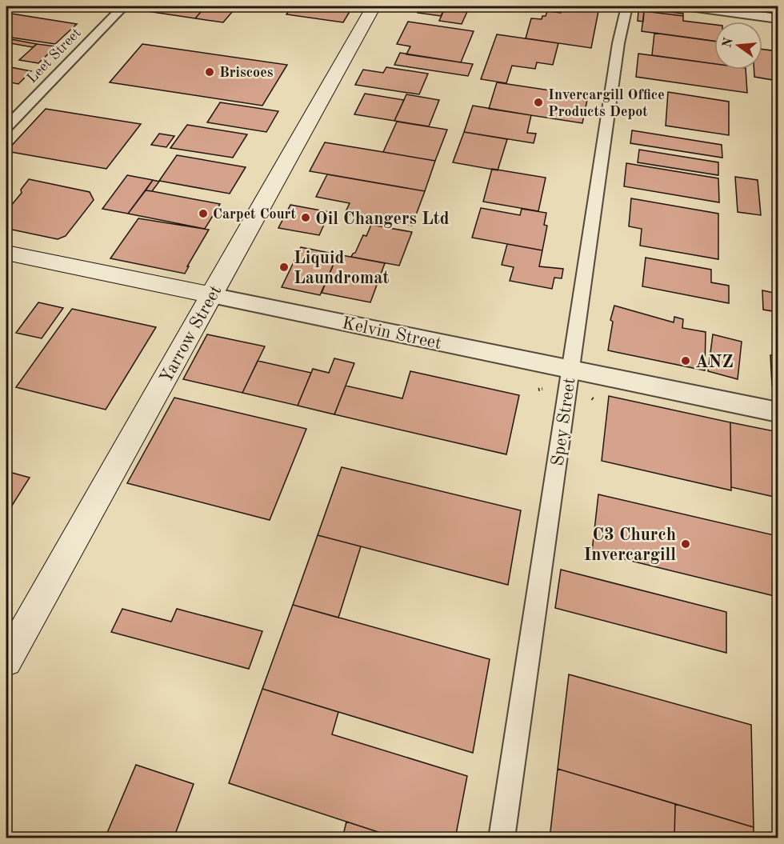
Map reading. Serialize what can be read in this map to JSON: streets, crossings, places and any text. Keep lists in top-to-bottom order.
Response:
{
  "streets": {
    "main road": ["Kelvin Street", "Yarrow Street"],
    "street": ["Leet Street", "Spey Street"]
  },
  "crossings": [
    ["Kelvin Street", "Yarrow Street"],
    ["Kelvin Street", "Spey Street"]
  ],
  "places": [
    "Briscoes",
    "Invercargill Office Products Depot",
    "Carpet Court",
    "Oil Changers Ltd",
    "Liquid Laundromat",
    "ANZ",
    "C3 Church Invercargill"
  ],
  "north": "left"
}
